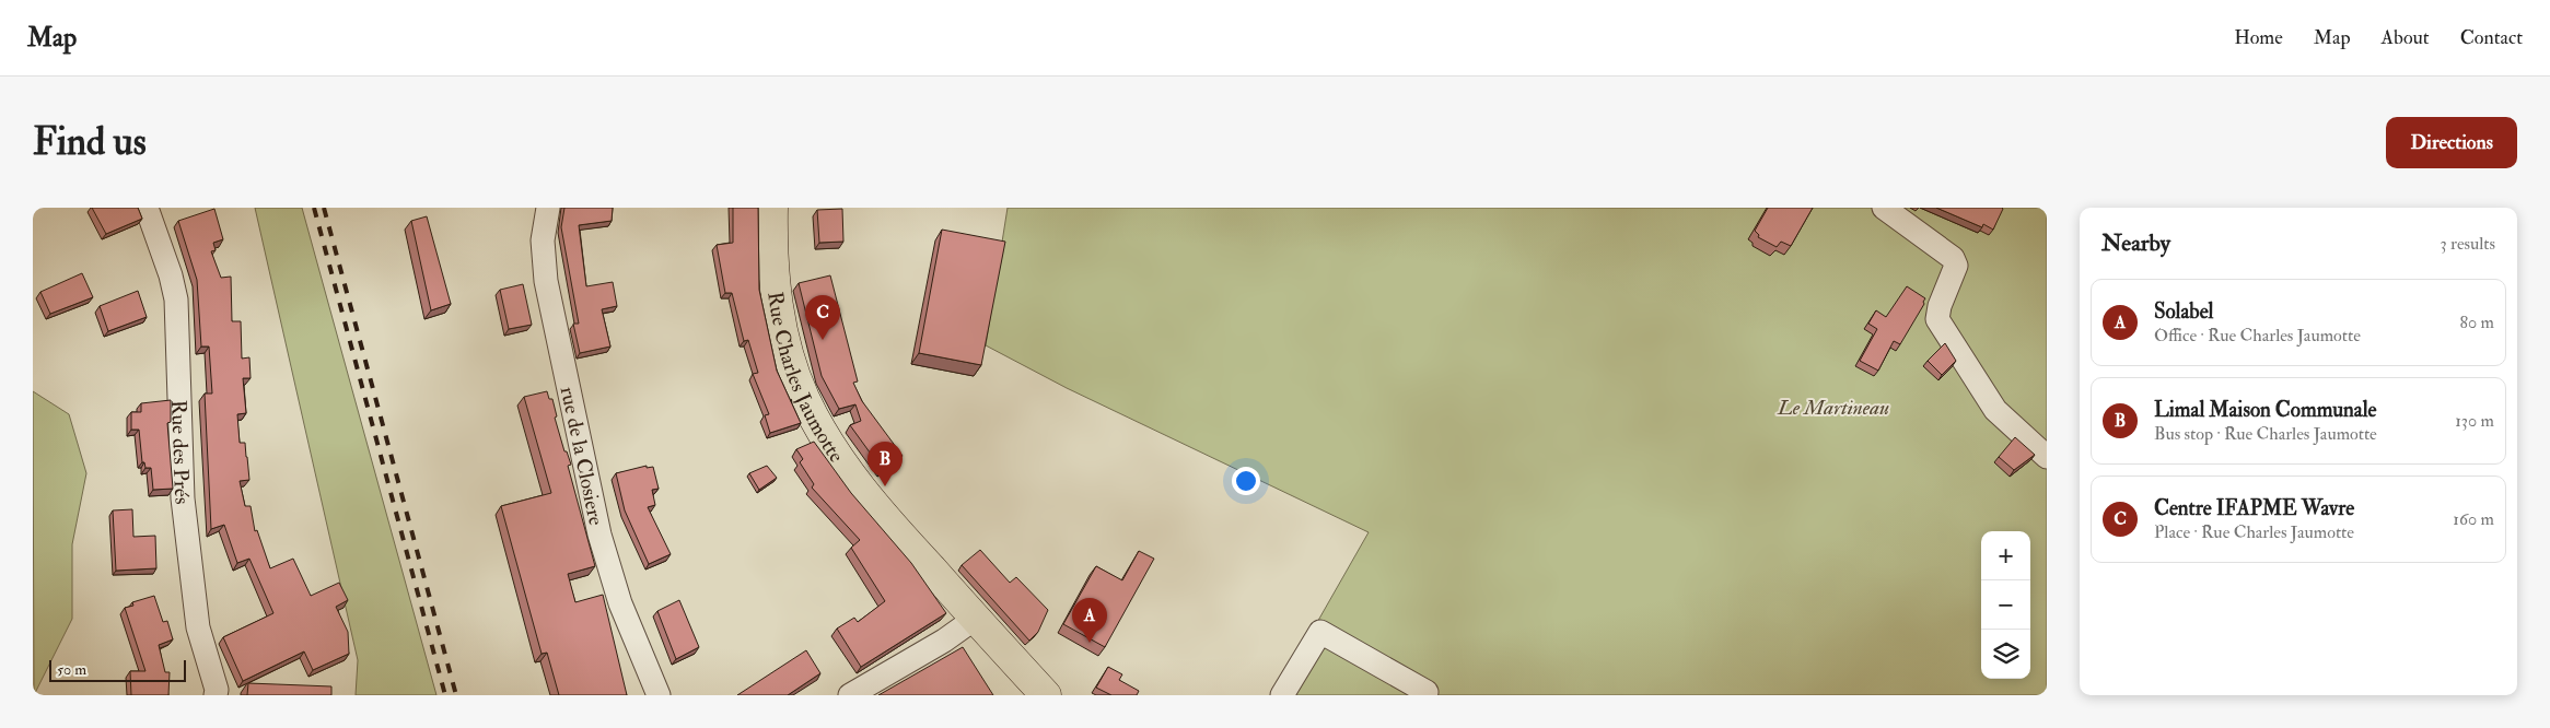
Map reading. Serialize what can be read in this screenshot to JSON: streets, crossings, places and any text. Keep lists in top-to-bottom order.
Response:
{
  "streets": {
    "main road": ["Rue Charles Jaumotte"],
    "street": ["Rue des Prés", "rue de la Closiere"]
  },
  "parks": ["Le Martineau"],
  "scale_bar": "50 m",
  "page": {
    "header": "Map",
    "nav": [
      "Home",
      "Map",
      "About",
      "Contact"
    ],
    "buttons": "Directions",
    "title": "Find us",
    "heading": ["Nearby", "3 results"],
    "list": [
      {
        "mark": "A",
        "name": "Solabel",
        "note": "Office · Rue Charles Jaumotte",
        "value": "80 m"
      },
      {
        "mark": "B",
        "name": "Limal Maison Communale",
        "note": "Bus stop · Rue Charles Jaumotte",
        "value": "130 m"
      },
      {
        "mark": "C",
        "name": "Centre IFAPME Wavre",
        "note": "Place · Rue Charles Jaumotte",
        "value": "160 m"
      }
    ],
    "pins": ["C", "B", "A"],
    "map_buttons": ["+", "−"],
    "scale": "50 m"
  }
}
